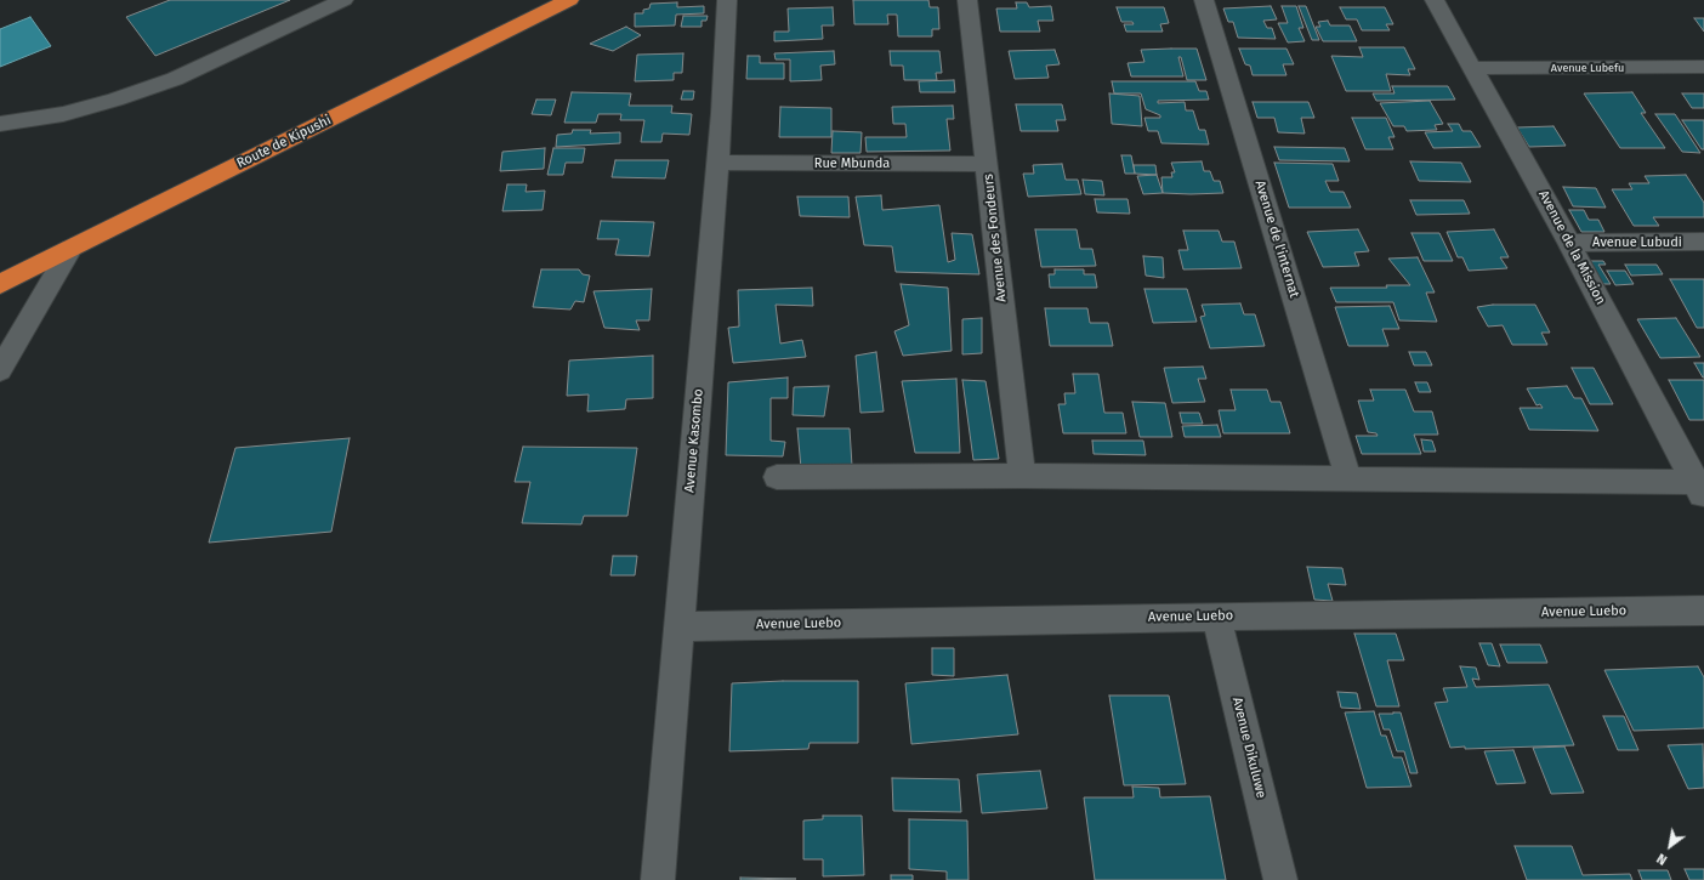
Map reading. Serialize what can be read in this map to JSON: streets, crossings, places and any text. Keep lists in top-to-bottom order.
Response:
{
  "streets": {
    "highway": ["Route de Kipushi"],
    "street": [
      "Avenue Lubefu",
      "Rue Mbunda",
      "Avenue des Fondeurs",
      "Avenue de l'internat",
      "Avenue Lubudi",
      "Avenue de la Mission",
      "Avenue Kasombo",
      "Avenue Luebo",
      "Avenue Dikuluwe"
    ]
  },
  "crossings": [
    ["Avenue Lubefu", "Avenue de la Mission"],
    ["Rue Mbunda", "Avenue des Fondeurs"],
    ["Rue Mbunda", "Avenue Kasombo"],
    ["Avenue Lubudi", "Avenue de la Mission"],
    ["Avenue Kasombo", "Avenue Luebo"],
    ["Avenue Luebo", "Avenue Dikuluwe"]
  ],
  "north": "bottom left"
}
